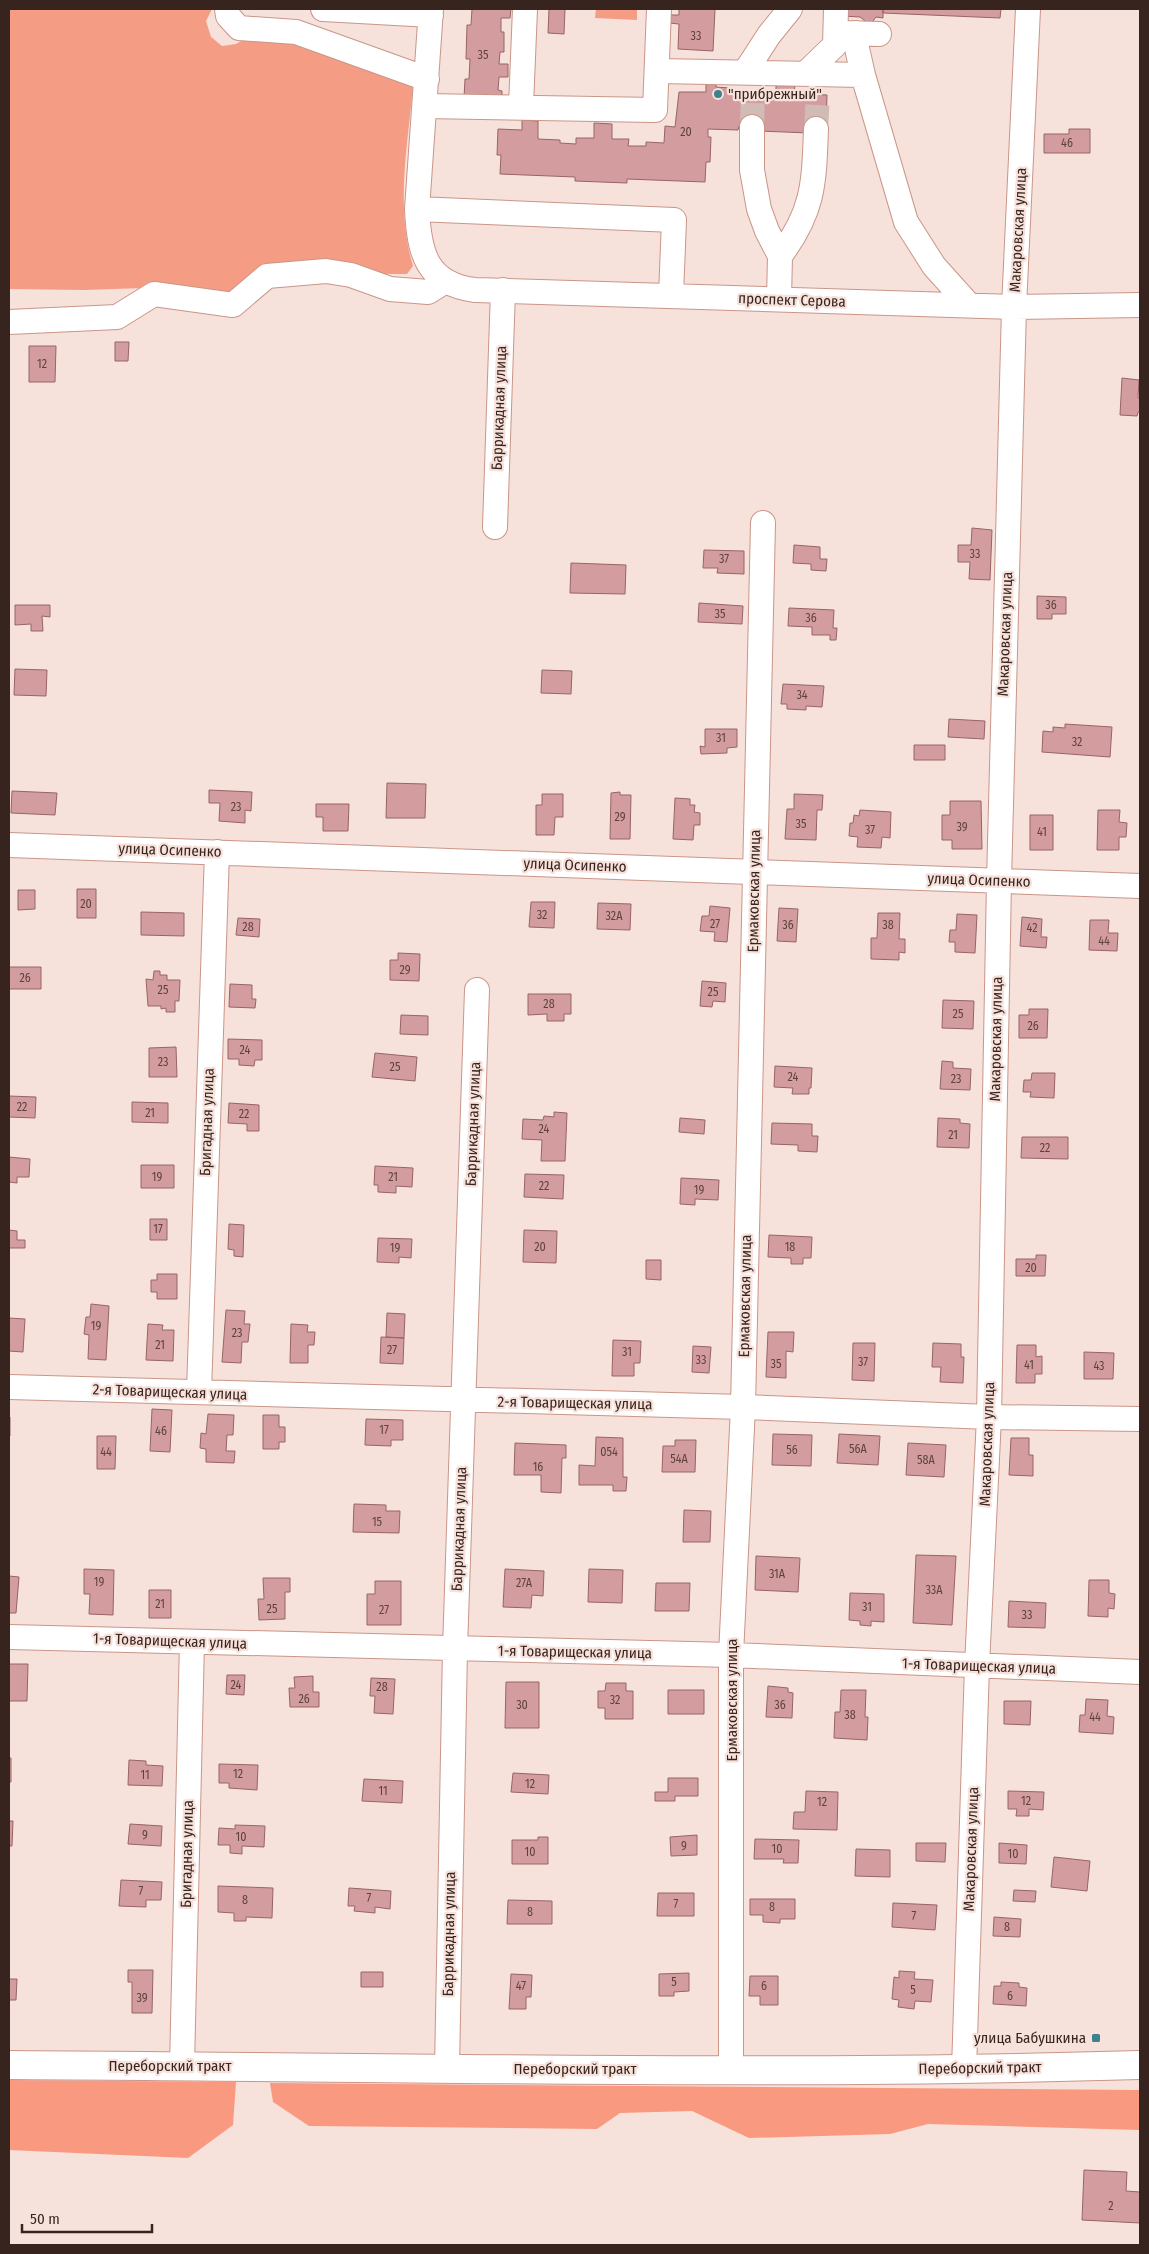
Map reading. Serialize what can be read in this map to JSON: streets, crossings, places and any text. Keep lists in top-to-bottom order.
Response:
{
  "streets": {
    "main road": ["Переборский тракт"],
    "street": [
      "Макаровская улица",
      "проспект Серова",
      "Баррикадная улица",
      "улица Осипенко",
      "Ермаковская улица",
      "Бригадная улица",
      "2-я Товарищеская улица",
      "1-я Товарищеская улица"
    ]
  },
  "crossings": [
    ["Макаровская улица", "проспект Серова"],
    ["Макаровская улица", "улица Осипенко"],
    ["Макаровская улица", "2-я Товарищеская улица"],
    ["Макаровская улица", "1-я Товарищеская улица"],
    ["Макаровская улица", "Переборский тракт"],
    ["проспект Серова", "Баррикадная улица"],
    ["Баррикадная улица", "2-я Товарищеская улица"],
    ["Баррикадная улица", "1-я Товарищеская улица"],
    ["Баррикадная улица", "Переборский тракт"],
    ["улица Осипенко", "Ермаковская улица"],
    ["улица Осипенко", "Бригадная улица"],
    ["Ермаковская улица", "2-я Товарищеская улица"],
    ["Ермаковская улица", "1-я Товарищеская улица"],
    ["Ермаковская улица", "Переборский тракт"],
    ["Бригадная улица", "2-я Товарищеская улица"],
    ["Бригадная улица", "1-я Товарищеская улица"],
    ["Бригадная улица", "Переборский тракт"]
  ],
  "places": {
    "other": ["\"прибрежный\""],
    "transit": ["улица Бабушкина"]
  },
  "house_numbers": [
    "33",
    "35",
    "20",
    "46",
    "12",
    "33",
    "37",
    "36",
    "35",
    "36",
    "34",
    "31",
    "32",
    "23",
    "29",
    "35",
    "39",
    "37",
    "41",
    "20",
    "32",
    "32А",
    "27",
    "36",
    "38",
    "28",
    "42",
    "44",
    "29",
    "26",
    "25",
    "25",
    "28",
    "25",
    "26",
    "24",
    "23",
    "25",
    "24",
    "23",
    "22",
    "21",
    "22",
    "24",
    "21",
    "22",
    "19",
    "21",
    "22",
    "19",
    "17",
    "20",
    "18",
    "19",
    "20",
    "19",
    "23",
    "21",
    "27",
    "31",
    "33",
    "37",
    "35",
    "41",
    "43",
    "17",
    "46",
    "56А",
    "56",
    "44",
    "054",
    "54А",
    "58А",
    "16",
    "15",
    "31А",
    "19",
    "27А",
    "33А",
    "21",
    "31",
    "25",
    "27",
    "33",
    "24",
    "28",
    "26",
    "32",
    "30",
    "36",
    "38",
    "44",
    "12",
    "11",
    "12",
    "11",
    "12",
    "12",
    "9",
    "10",
    "9",
    "10",
    "10",
    "10",
    "7",
    "7",
    "8",
    "7",
    "8",
    "8",
    "7",
    "8",
    "5",
    "47",
    "6",
    "5",
    "6",
    "39",
    "2"
  ],
  "scale_bar": "50 m"
}
